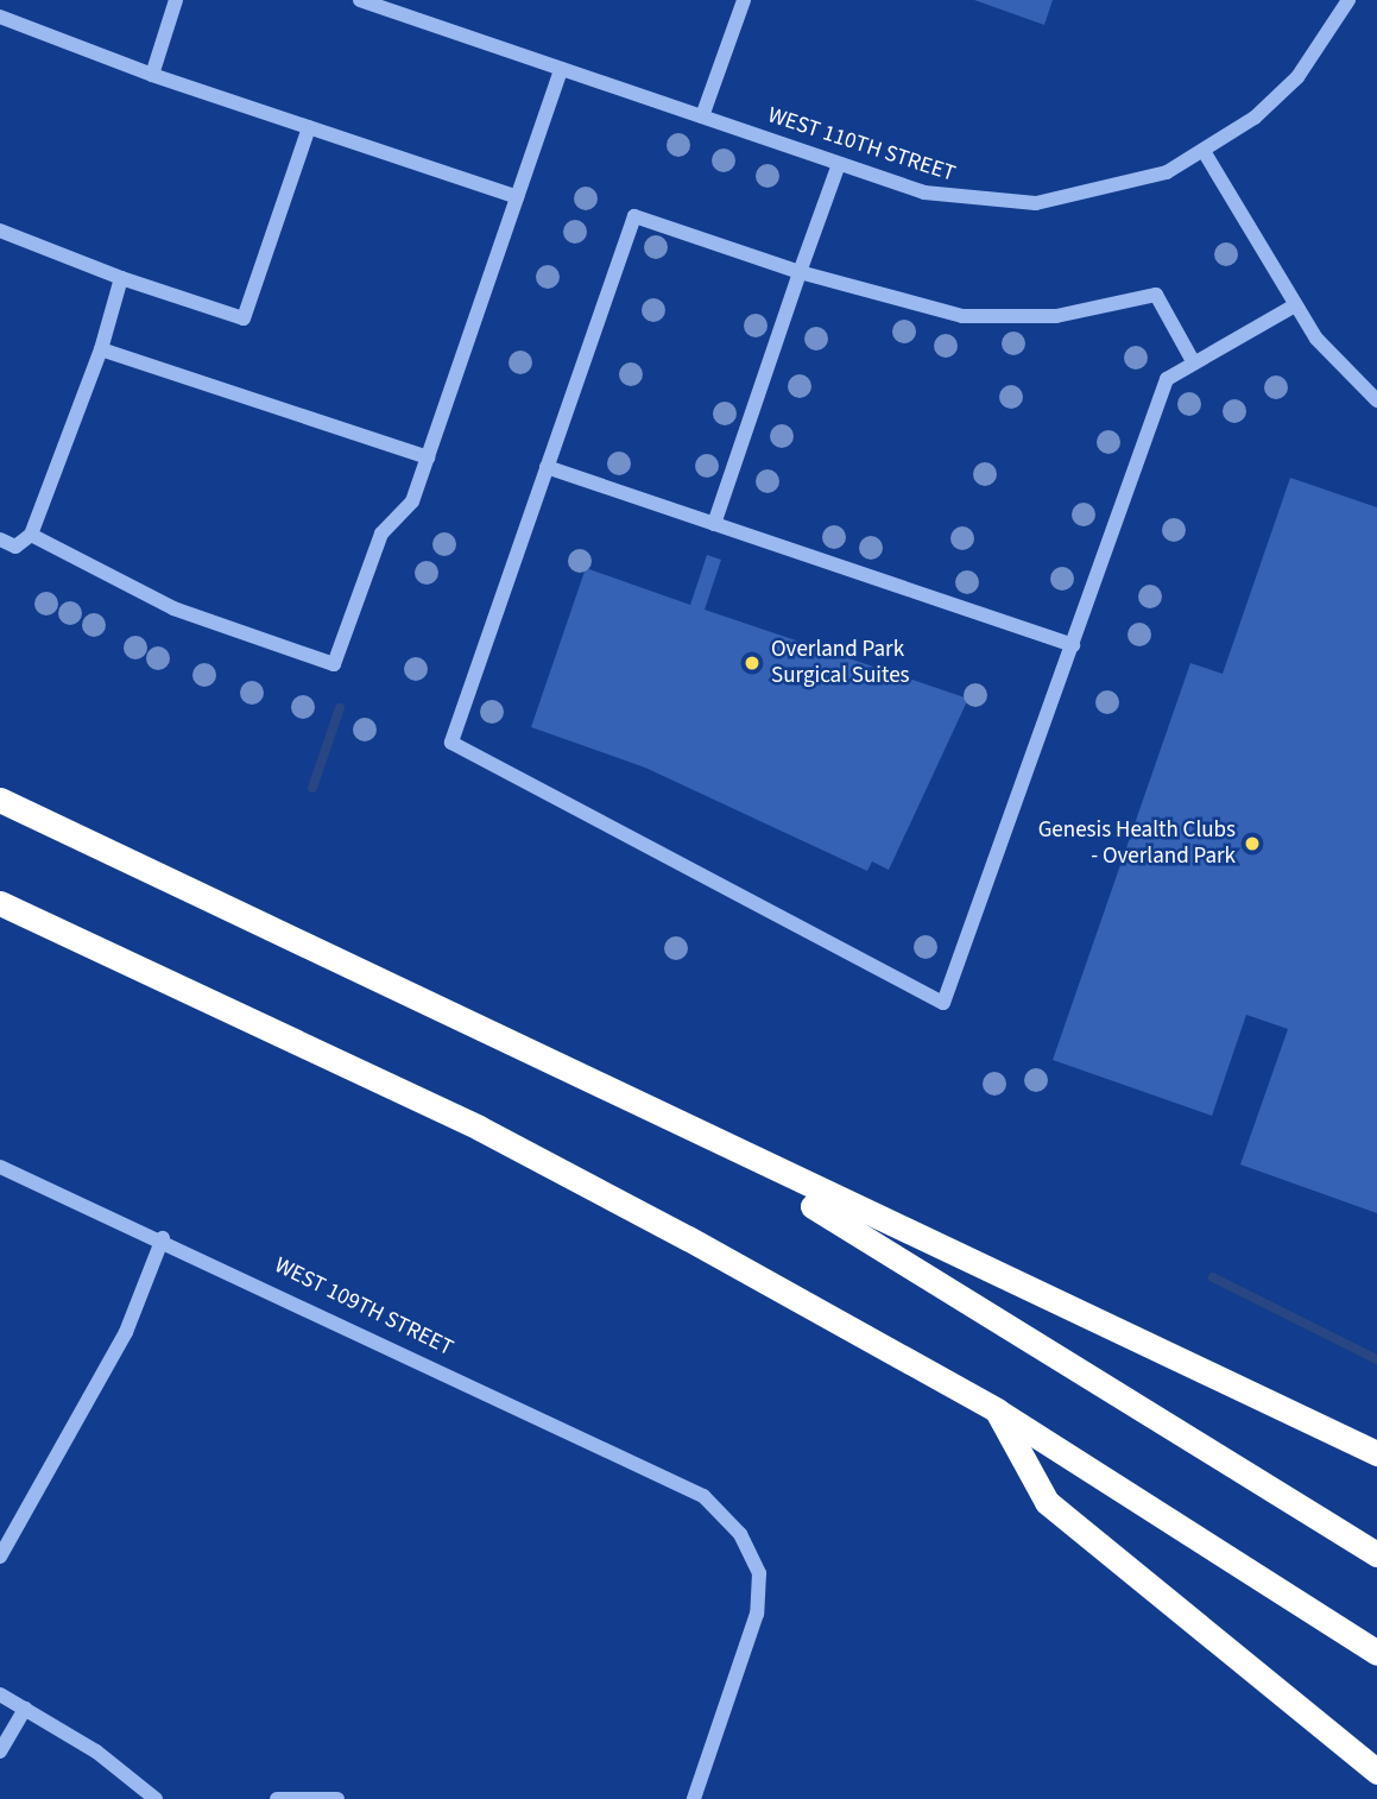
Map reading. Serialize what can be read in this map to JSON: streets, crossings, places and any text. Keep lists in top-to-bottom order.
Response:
{
  "streets": {
    "street": ["WEST 110TH STREET", "WEST 109TH STREET"]
  },
  "places": ["Overland Park Surgical Suites", "Genesis Health Clubs - Overland Park"]
}
